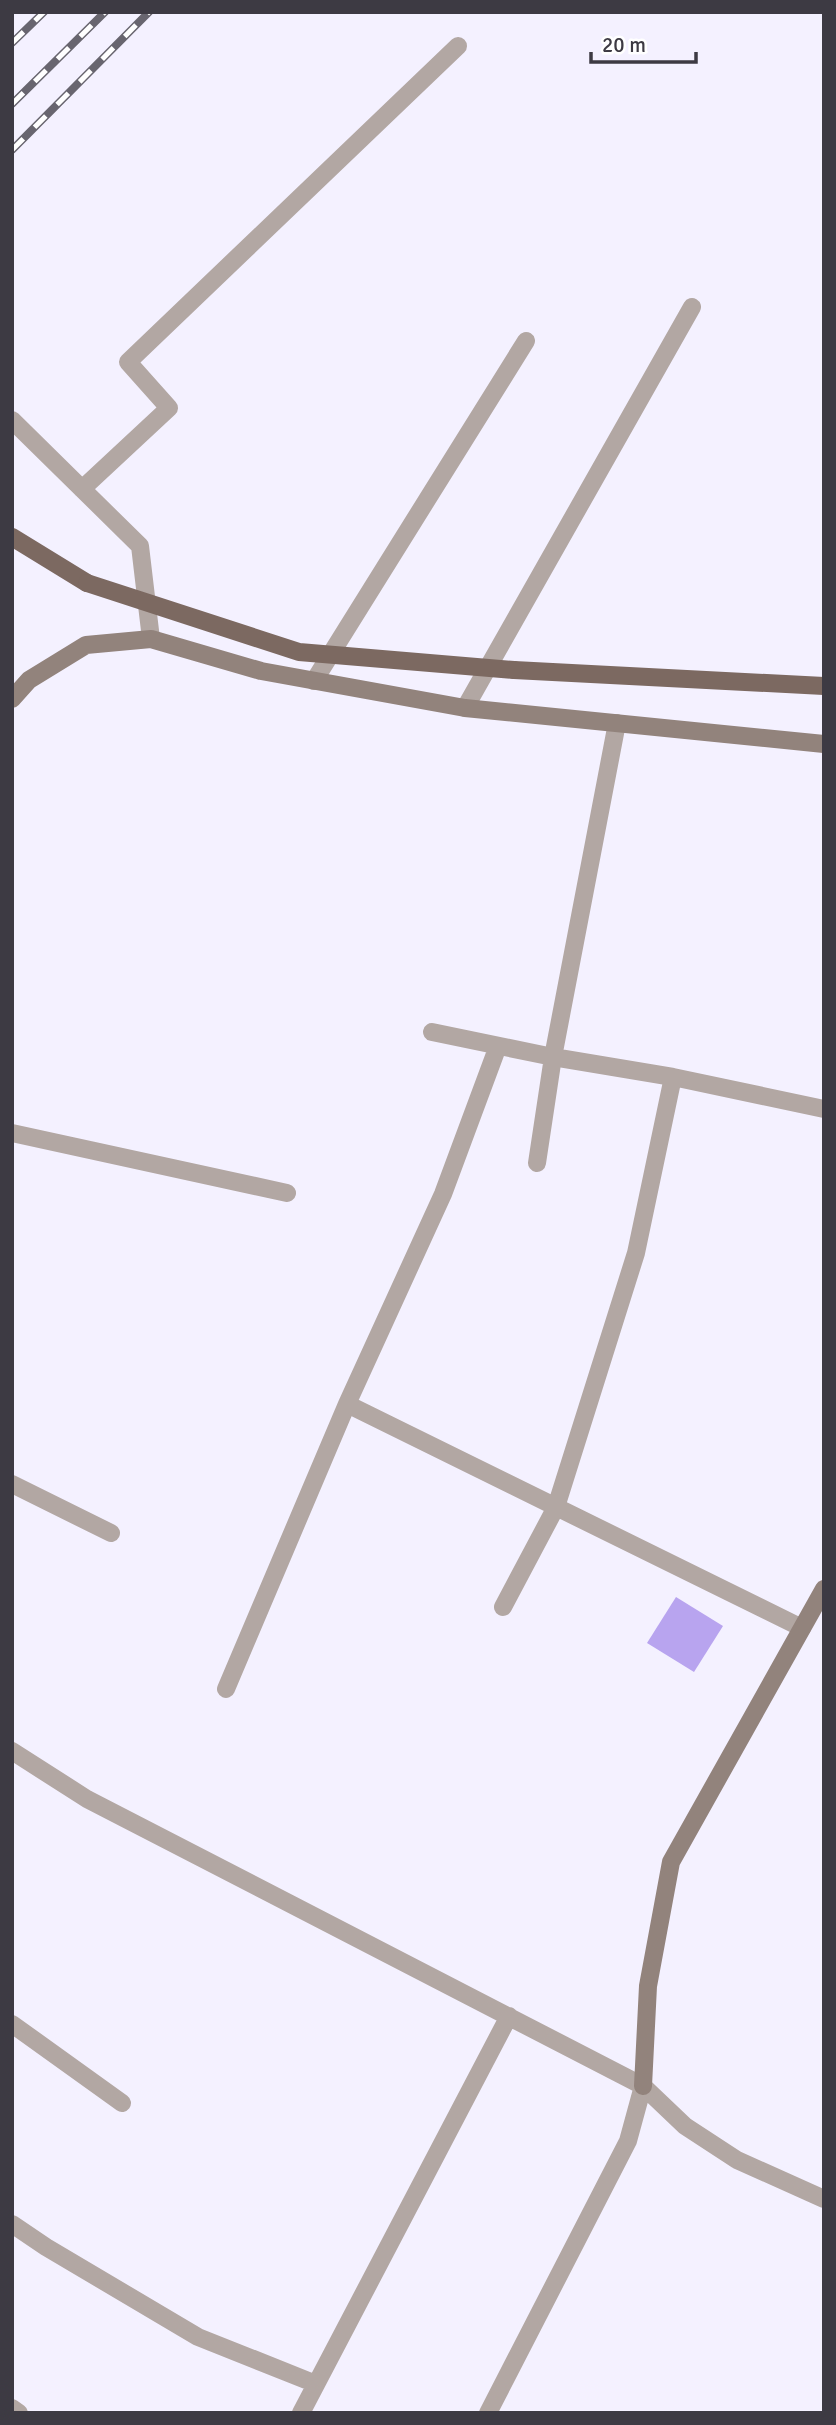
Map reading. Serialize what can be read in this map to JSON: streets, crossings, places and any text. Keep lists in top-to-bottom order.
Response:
{
  "scale_bar": "20 m"
}
